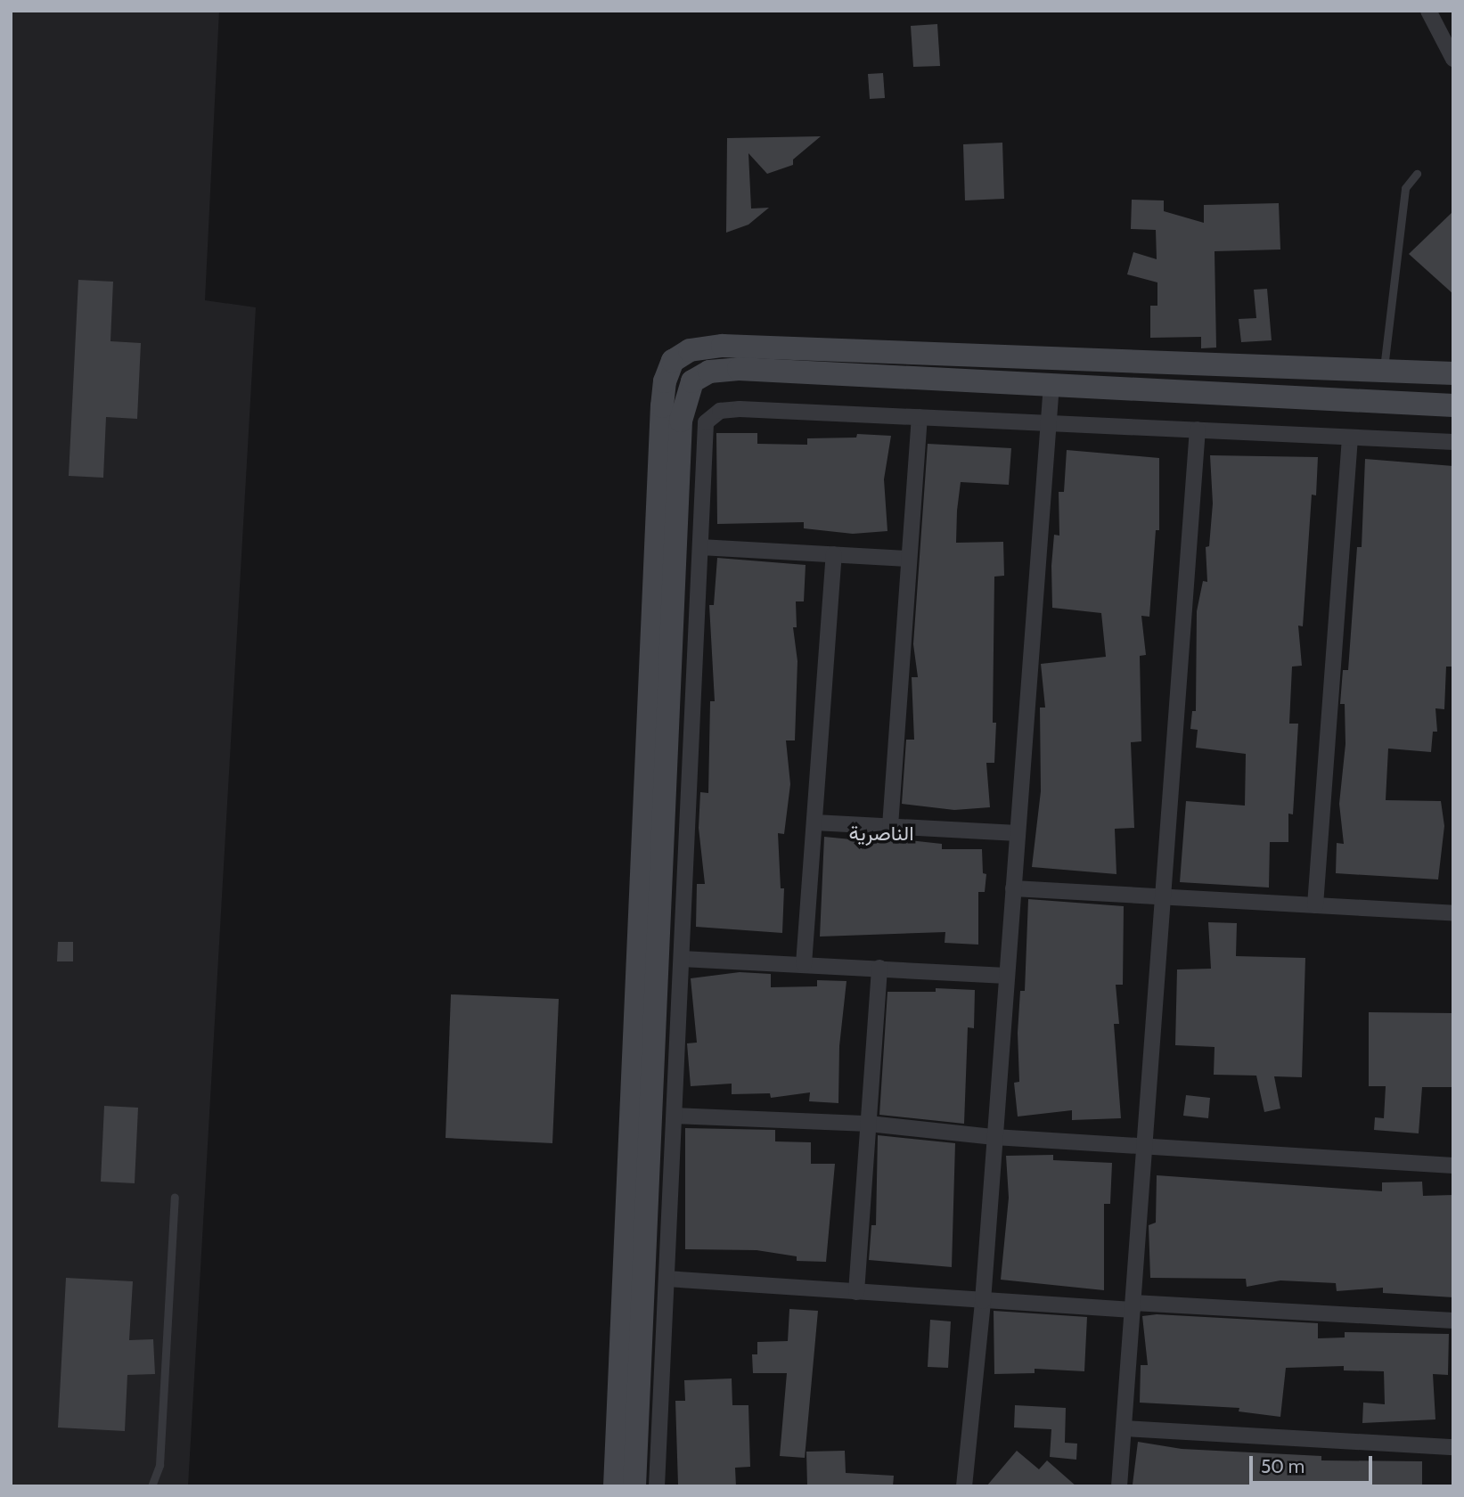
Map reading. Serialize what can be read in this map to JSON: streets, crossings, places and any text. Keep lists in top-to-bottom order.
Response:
{
  "districts": ["الناصرية"],
  "scale_bar": "50 m"
}
